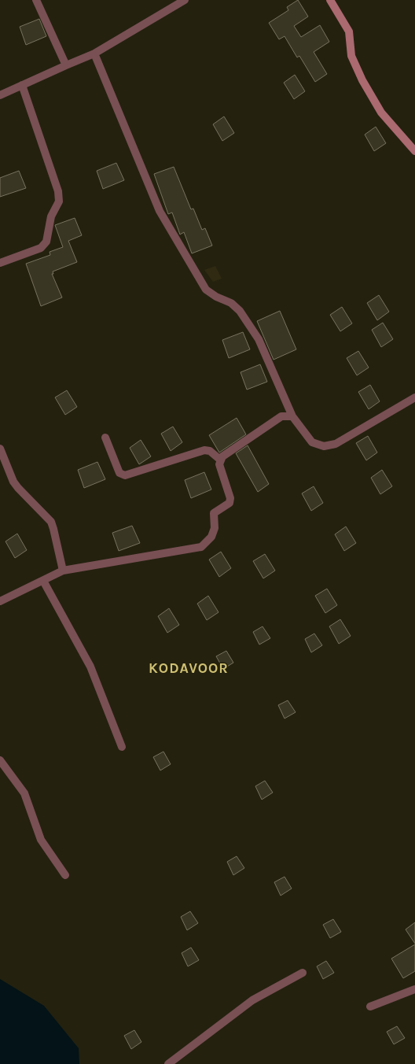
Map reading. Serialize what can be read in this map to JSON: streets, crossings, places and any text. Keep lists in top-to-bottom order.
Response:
{
  "districts": ["KODAVOOR"]
}
